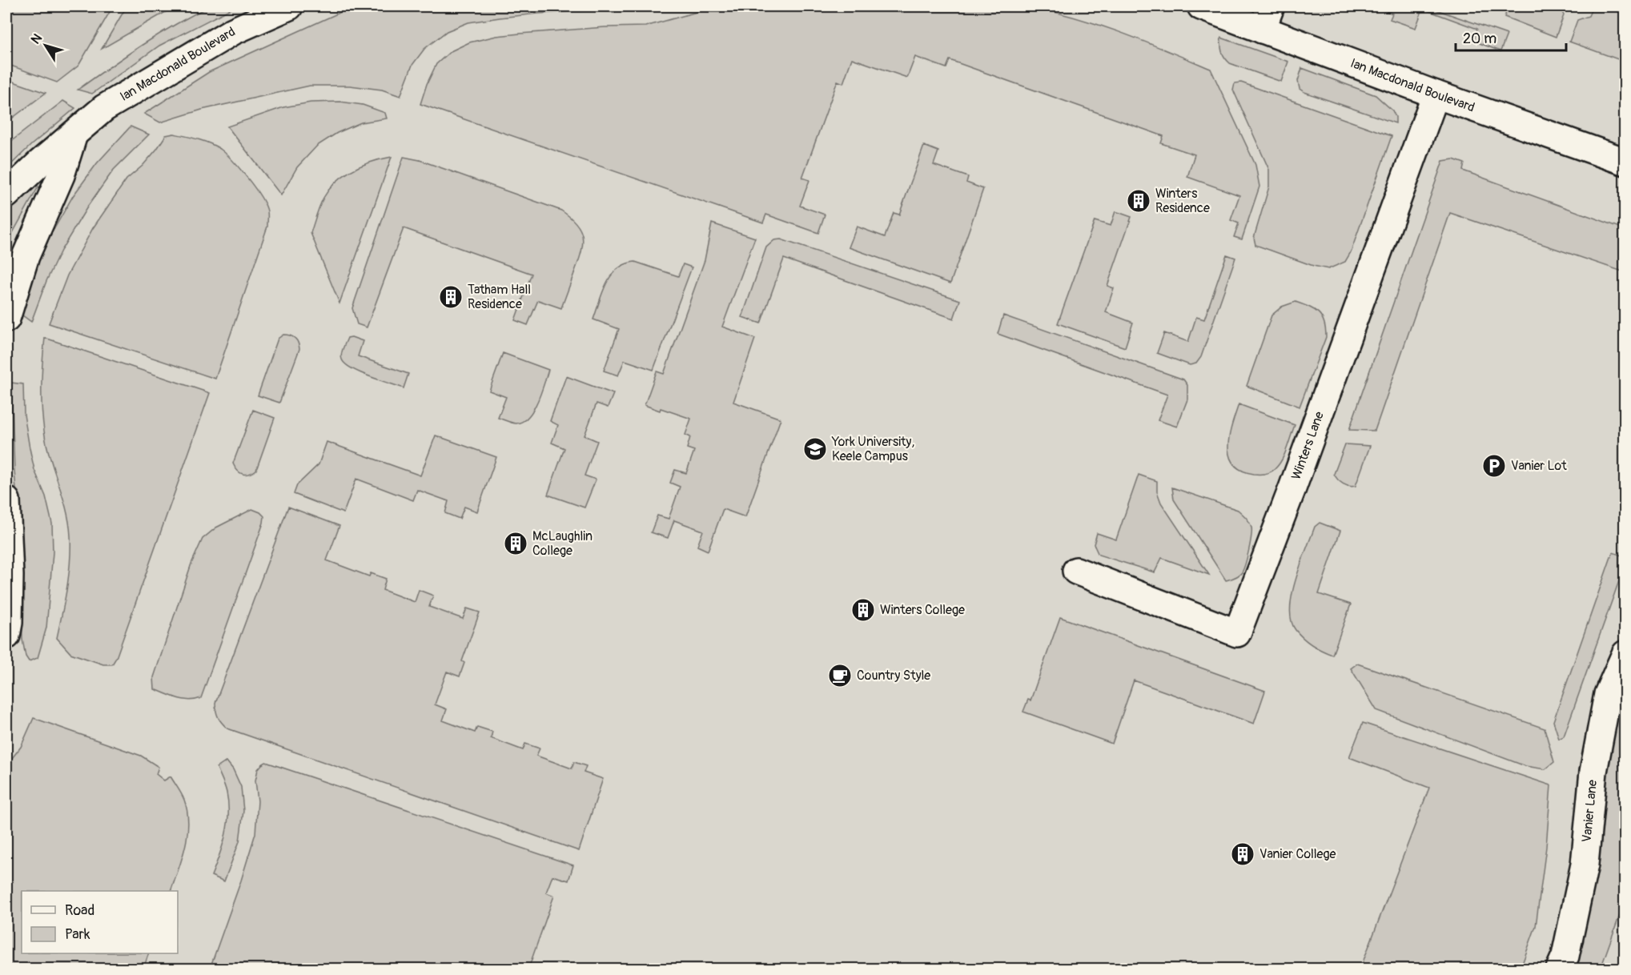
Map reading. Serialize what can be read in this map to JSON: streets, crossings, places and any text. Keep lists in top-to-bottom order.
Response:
{
  "streets": {
    "street": ["Ian Macdonald Boulevard", "Winters Lane", "Vanier Lane"]
  },
  "crossings": [
    ["Ian Macdonald Boulevard", "Winters Lane"]
  ],
  "places": {
    "building": [
      "Winters Residence",
      "Tatham Hall Residence",
      "McLaughlin College",
      "Winters College",
      "Vanier College"
    ],
    "school or university": ["York University, Keele Campus"],
    "parking": ["Vanier Lot"],
    "cafe": ["Country Style"]
  },
  "legend": ["Road", "Park"],
  "scale_bar": "20 m",
  "north": "top left"
}
